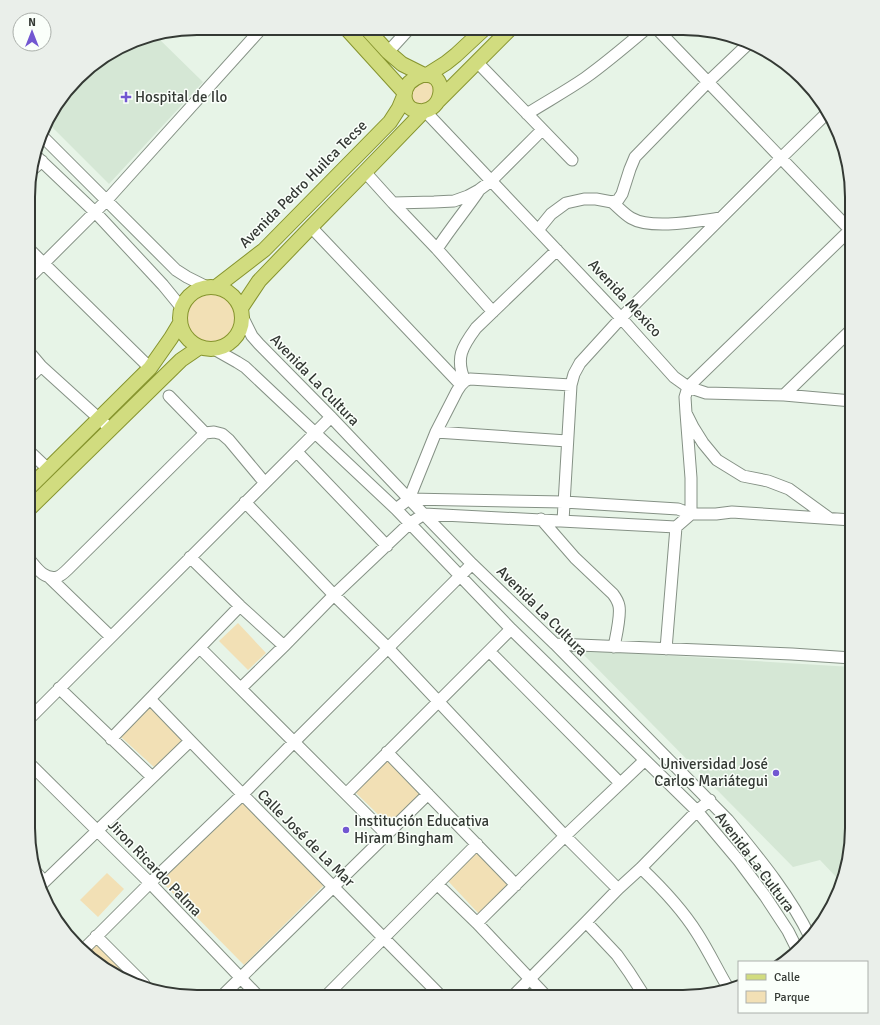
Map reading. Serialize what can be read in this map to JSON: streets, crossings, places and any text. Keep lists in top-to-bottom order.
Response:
{
  "streets": {
    "main road": ["Avenida Pedro Huilca Tecse"],
    "street": [
      "Avenida Mexico",
      "Avenida La Cultura",
      "Calle José de La Mar",
      "Jiron Ricardo Palma"
    ]
  },
  "crossings": [
    ["Avenida Pedro Huilca Tecse", "Avenida Mexico"],
    ["Avenida Pedro Huilca Tecse", "Avenida La Cultura"]
  ],
  "places": {
    "health": ["Hospital de Ilo"],
    "other": ["Universidad José Carlos Mariátegui", "Institución Educativa Hiram Bingham"]
  },
  "legend": ["Calle", "Parque"],
  "north": "top"
}
